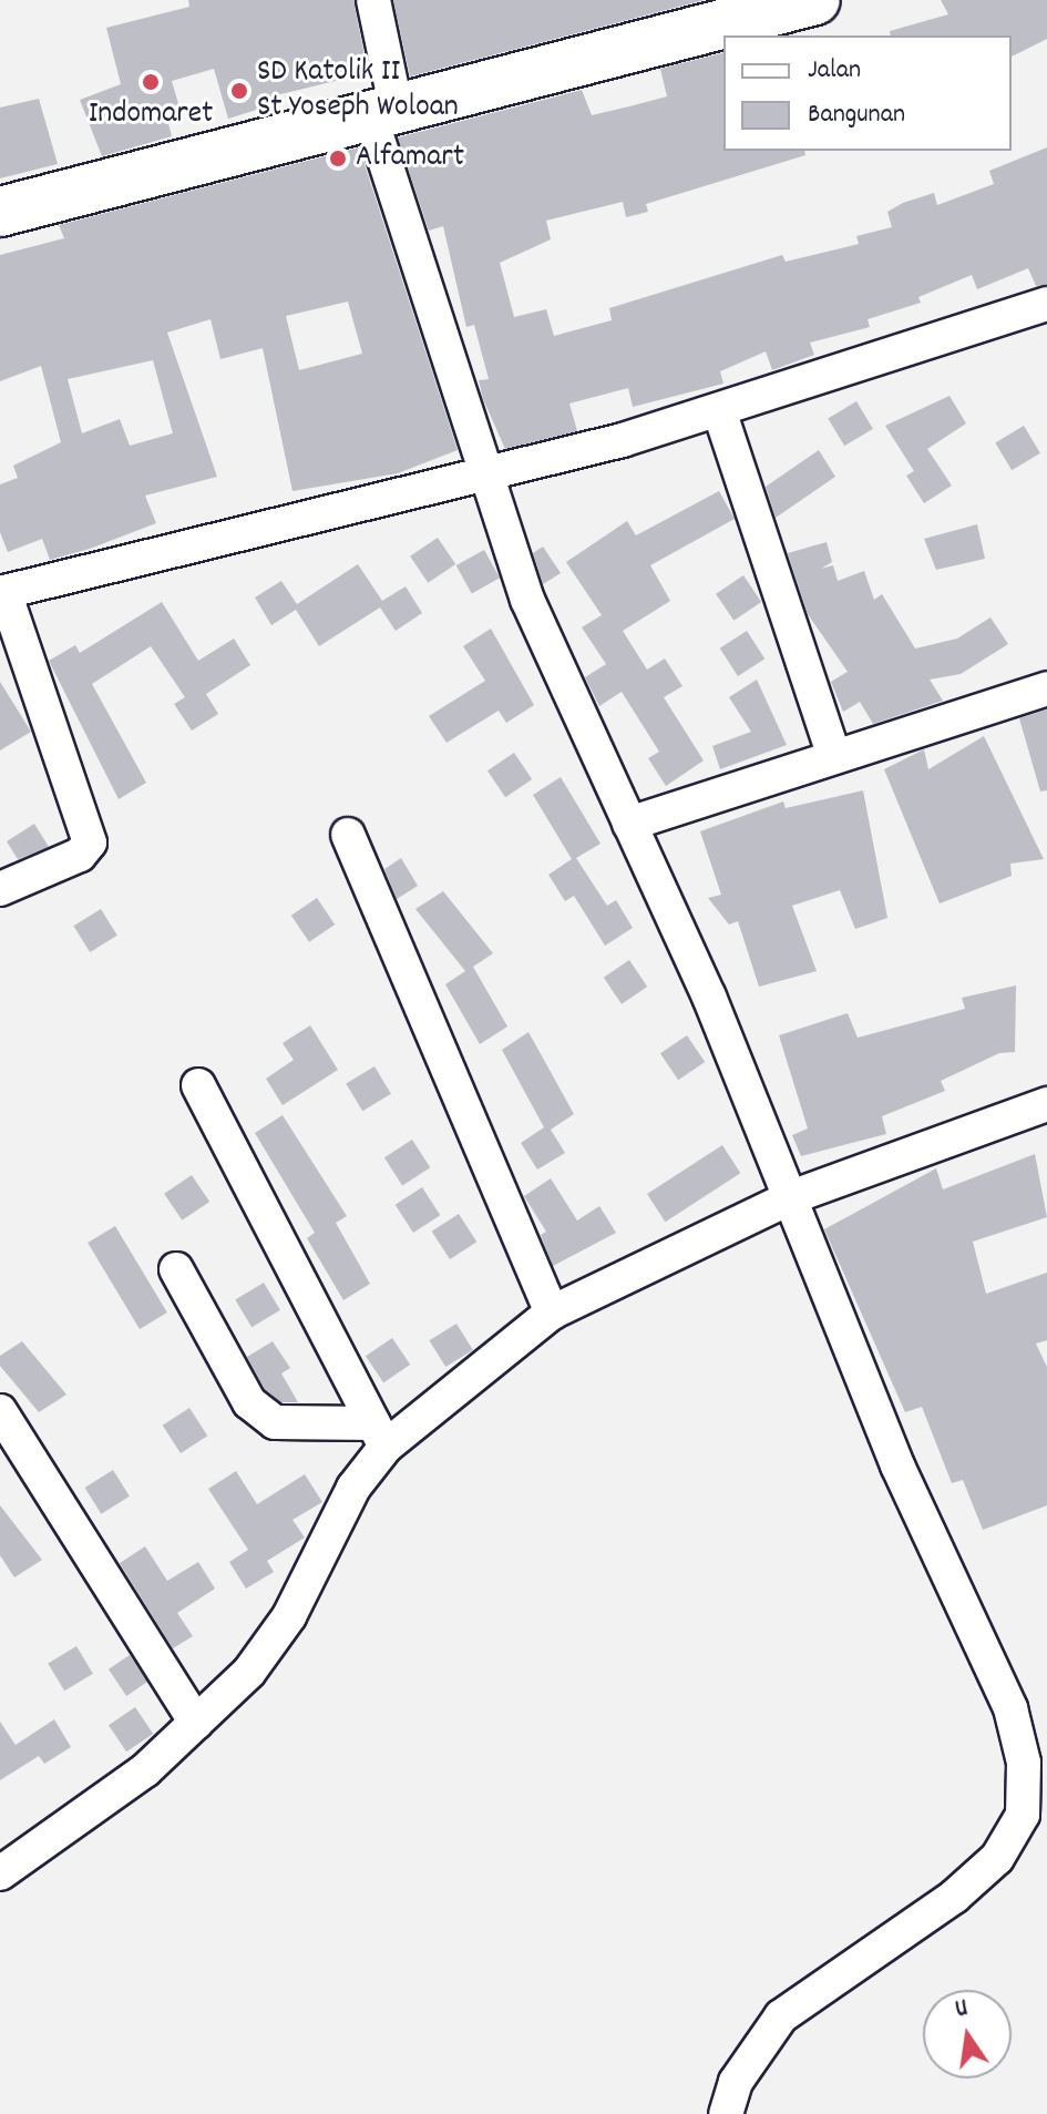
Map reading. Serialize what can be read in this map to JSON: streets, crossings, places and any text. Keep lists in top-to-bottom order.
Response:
{
  "places": ["Indomaret", "SD Katolik II St Yoseph Woloan", "Alfamart"],
  "legend": ["Jalan", "Bangunan"],
  "north": "top"
}
